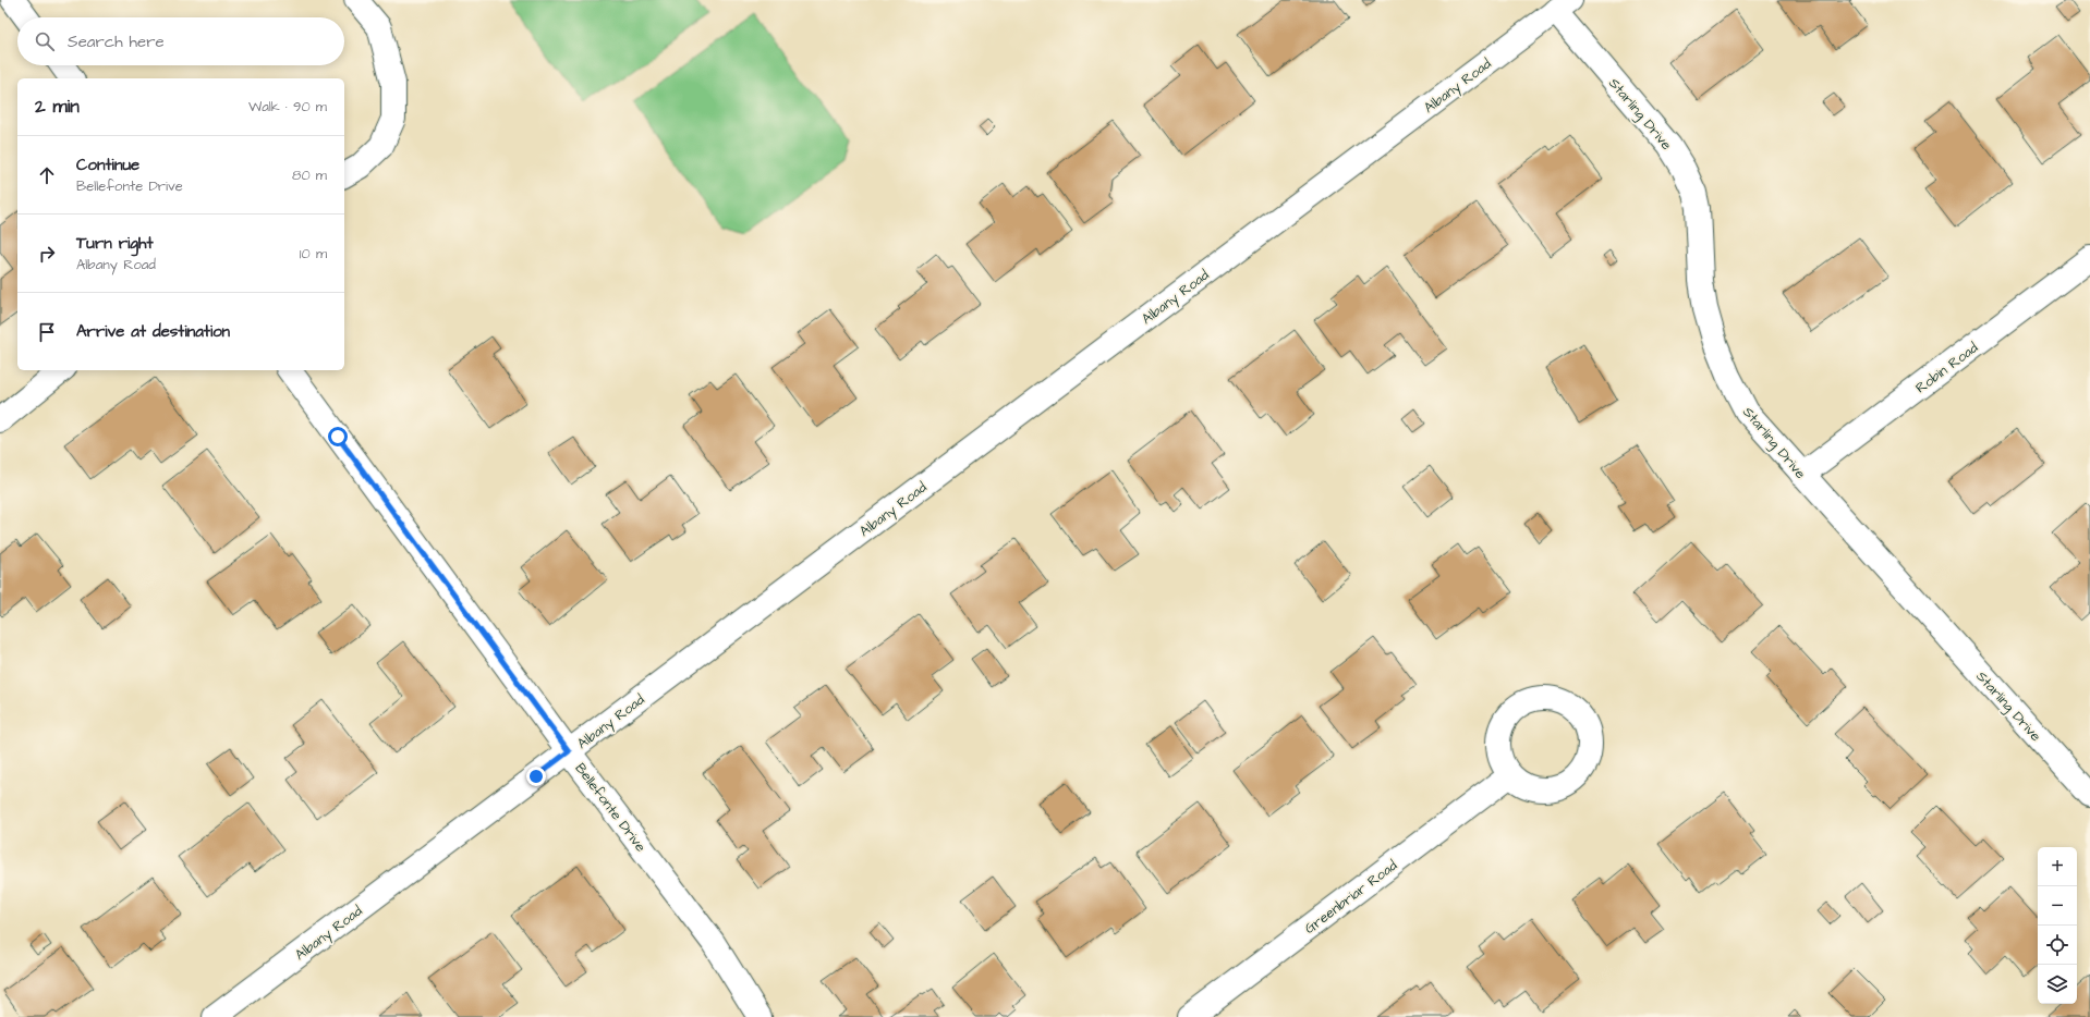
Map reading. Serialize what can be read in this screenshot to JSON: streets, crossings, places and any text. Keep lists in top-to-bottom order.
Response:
{
  "streets": {
    "street": [
      "Albany Road",
      "Starling Drive",
      "Robin Road",
      "Bellefonte Drive",
      "Greenbriar Road"
    ]
  },
  "crossings": [
    ["Albany Road", "Starling Drive"],
    ["Albany Road", "Bellefonte Drive"],
    ["Starling Drive", "Robin Road"]
  ],
  "page": {
    "search": "Search here",
    "heading": ["2 min", "Walk · 90 m"],
    "list": [
      ["Continue", "Bellefonte Drive", "80 m"],
      ["Turn right", "Albany Road", "10 m"],
      "Arrive at destination"
    ],
    "map_buttons": ["+", "−"]
  }
}
